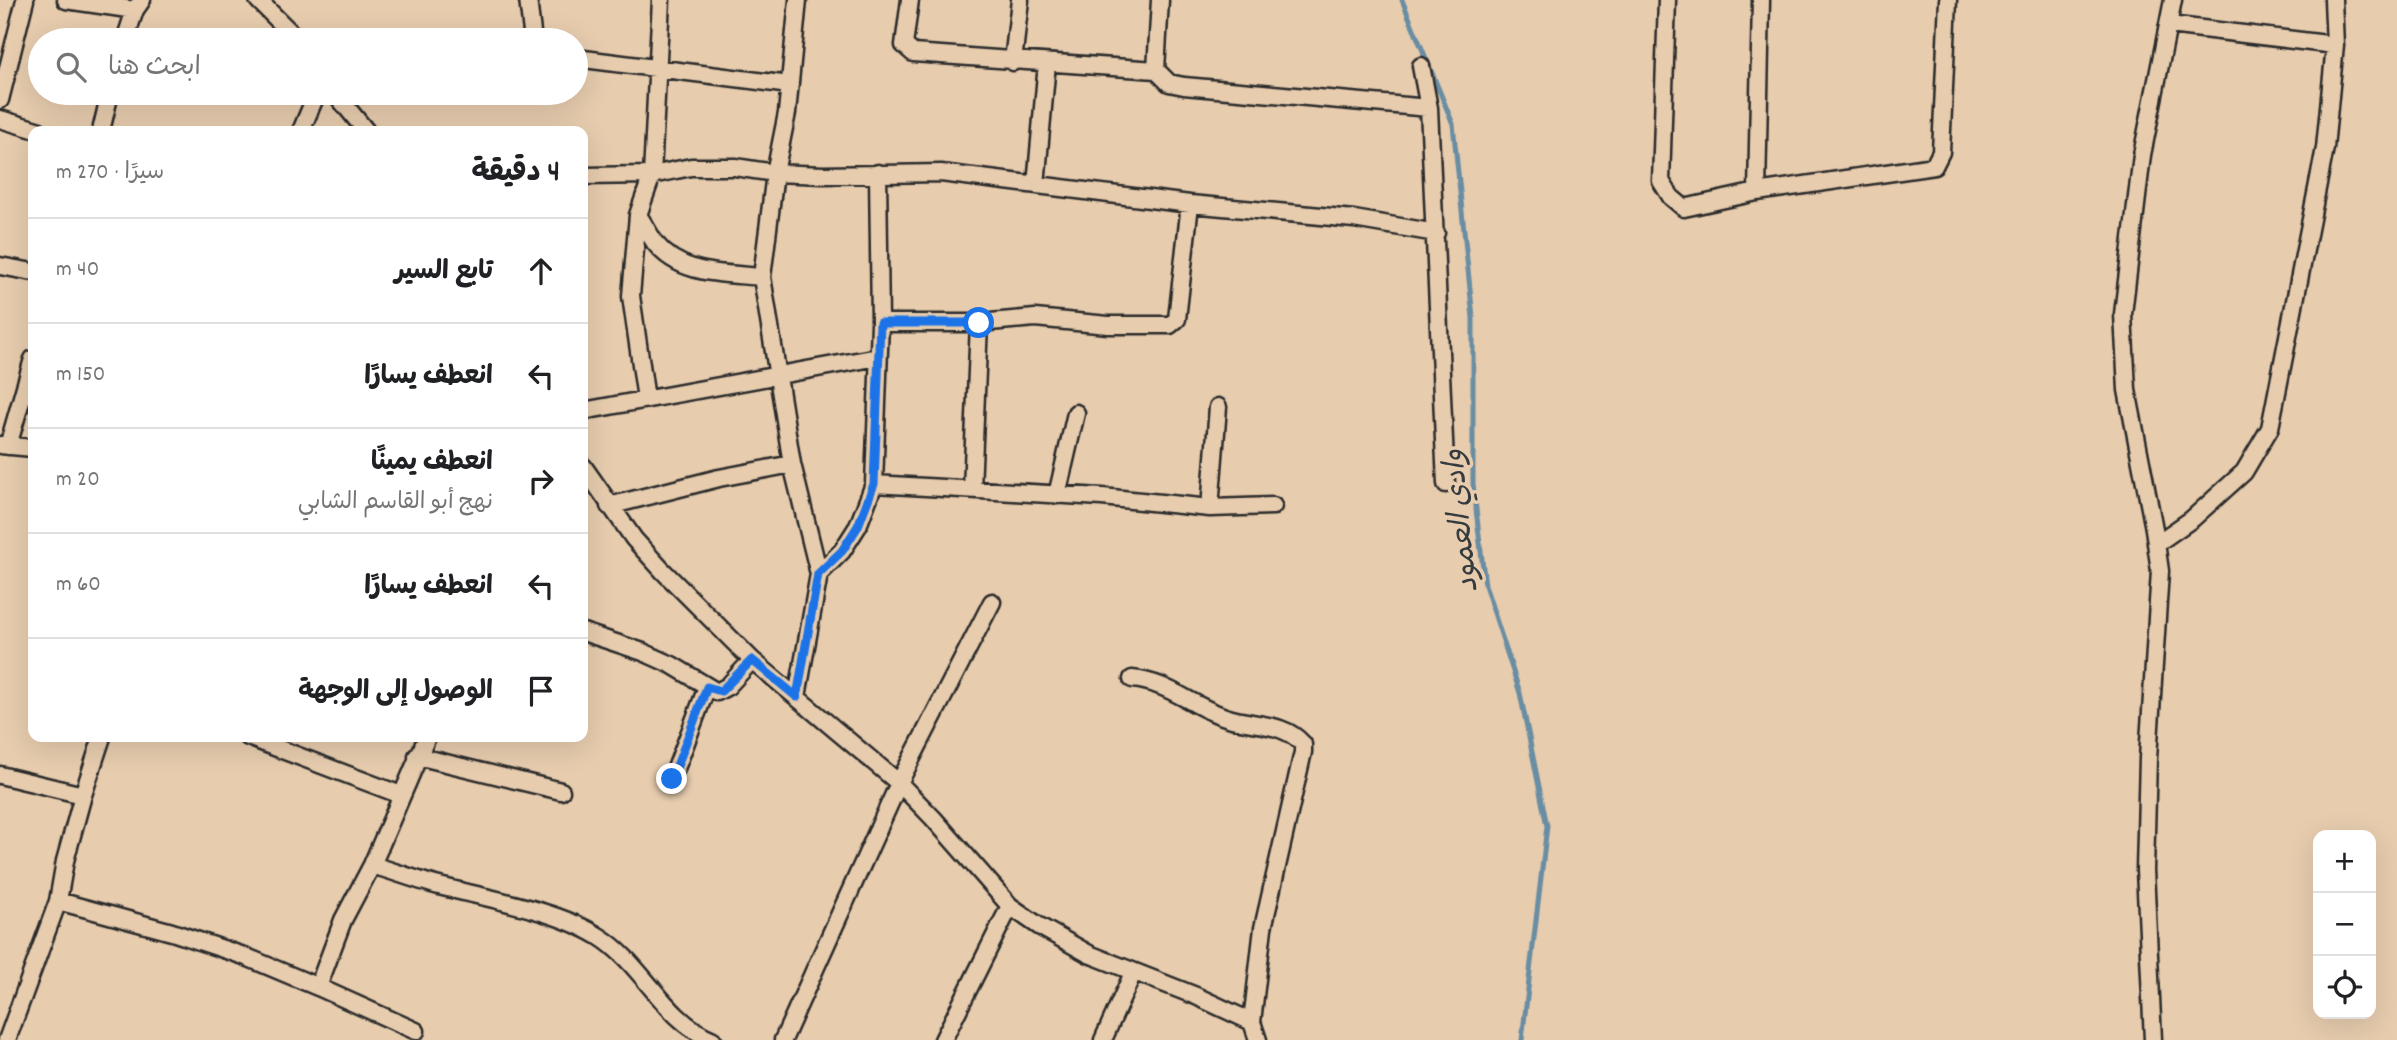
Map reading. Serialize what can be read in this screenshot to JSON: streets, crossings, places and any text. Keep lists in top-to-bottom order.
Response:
{
  "water": ["وادي العمود"],
  "page": {
    "search": "ابحث هنا",
    "heading": ["4 دقيقة", "سيرًا · 270 m"],
    "list": [
      ["تابع السير", "40 m"],
      ["انعطف يسارًا", "150 m"],
      ["انعطف يمينًا", "نهج أبو القاسم الشابي", "20 m"],
      ["انعطف يسارًا", "60 m"],
      "الوصول إلى الوجهة"
    ],
    "map_buttons": ["+", "−"]
  }
}
